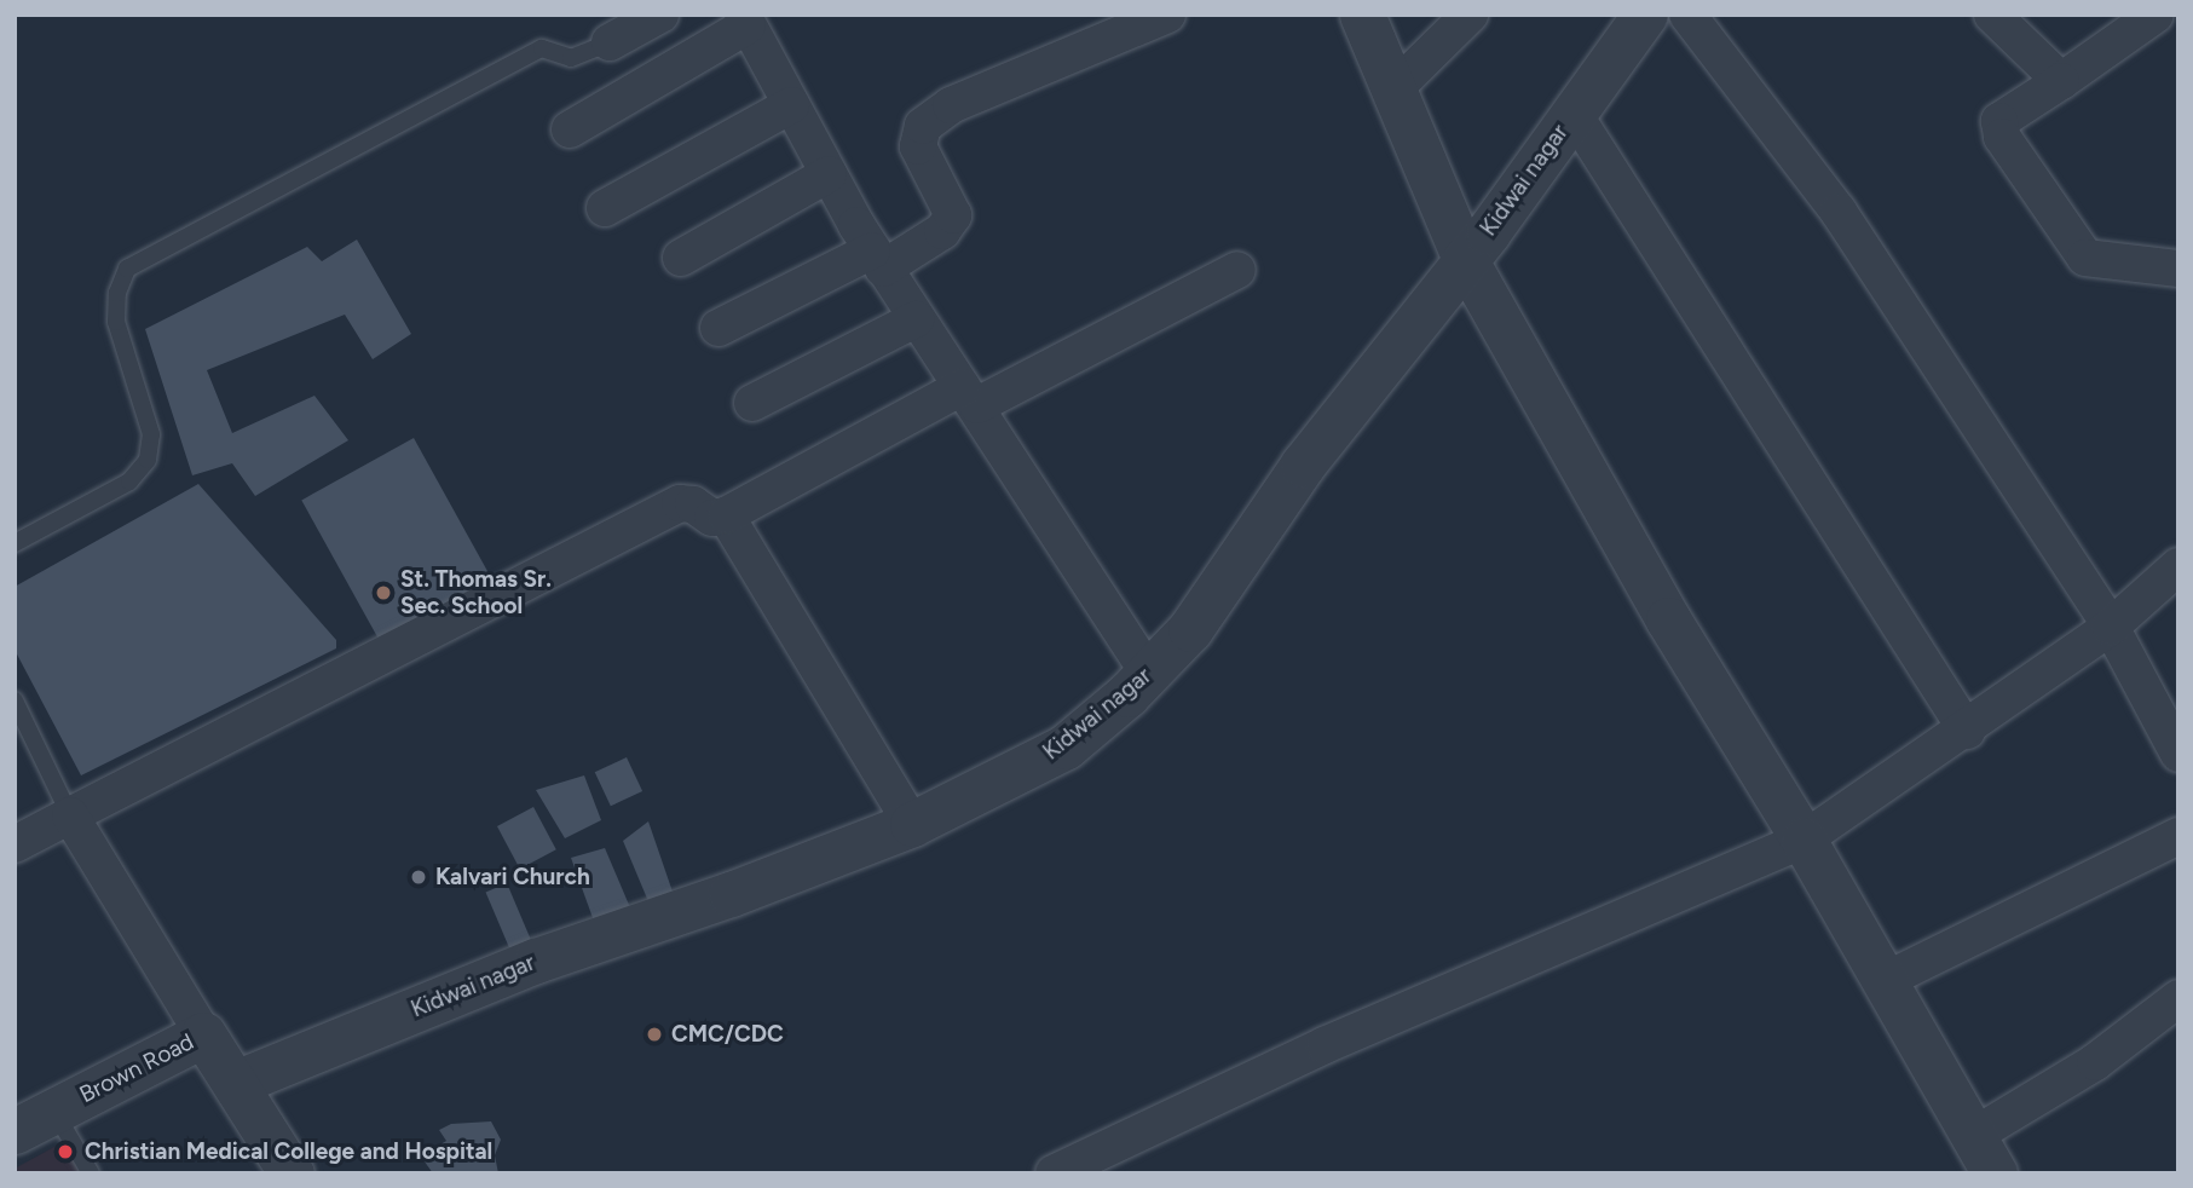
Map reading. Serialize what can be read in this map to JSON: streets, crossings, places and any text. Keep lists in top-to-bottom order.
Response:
{
  "streets": {
    "street": ["Kidwai nagar", "Brown Road"]
  },
  "crossings": [
    ["Kidwai nagar", "Brown Road"]
  ],
  "places": [
    "St. Thomas Sr. Sec. School",
    "Kalvari Church",
    "CMC/CDC",
    "Christian Medical College and Hospital"
  ]
}
